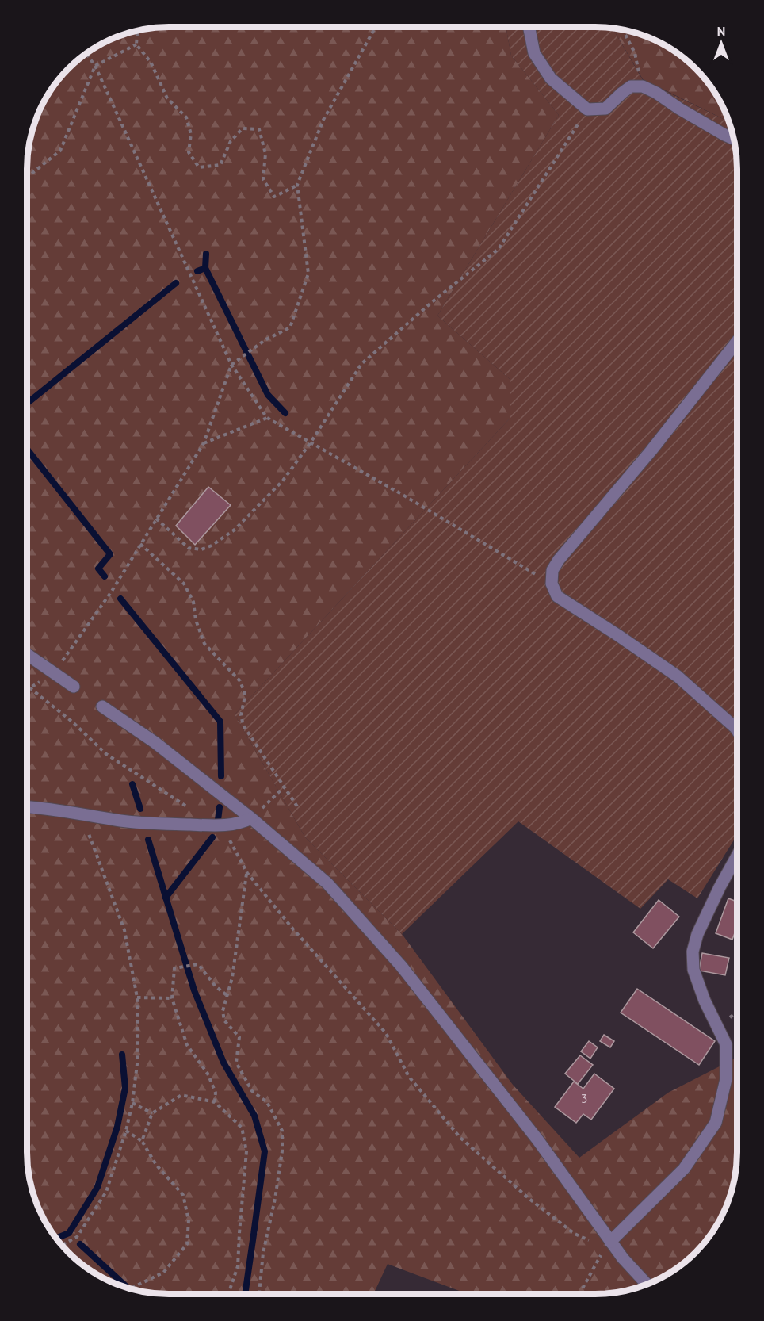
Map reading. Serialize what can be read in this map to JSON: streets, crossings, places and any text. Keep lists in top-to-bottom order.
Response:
{
  "house_numbers": ["3"],
  "north": "top"
}
